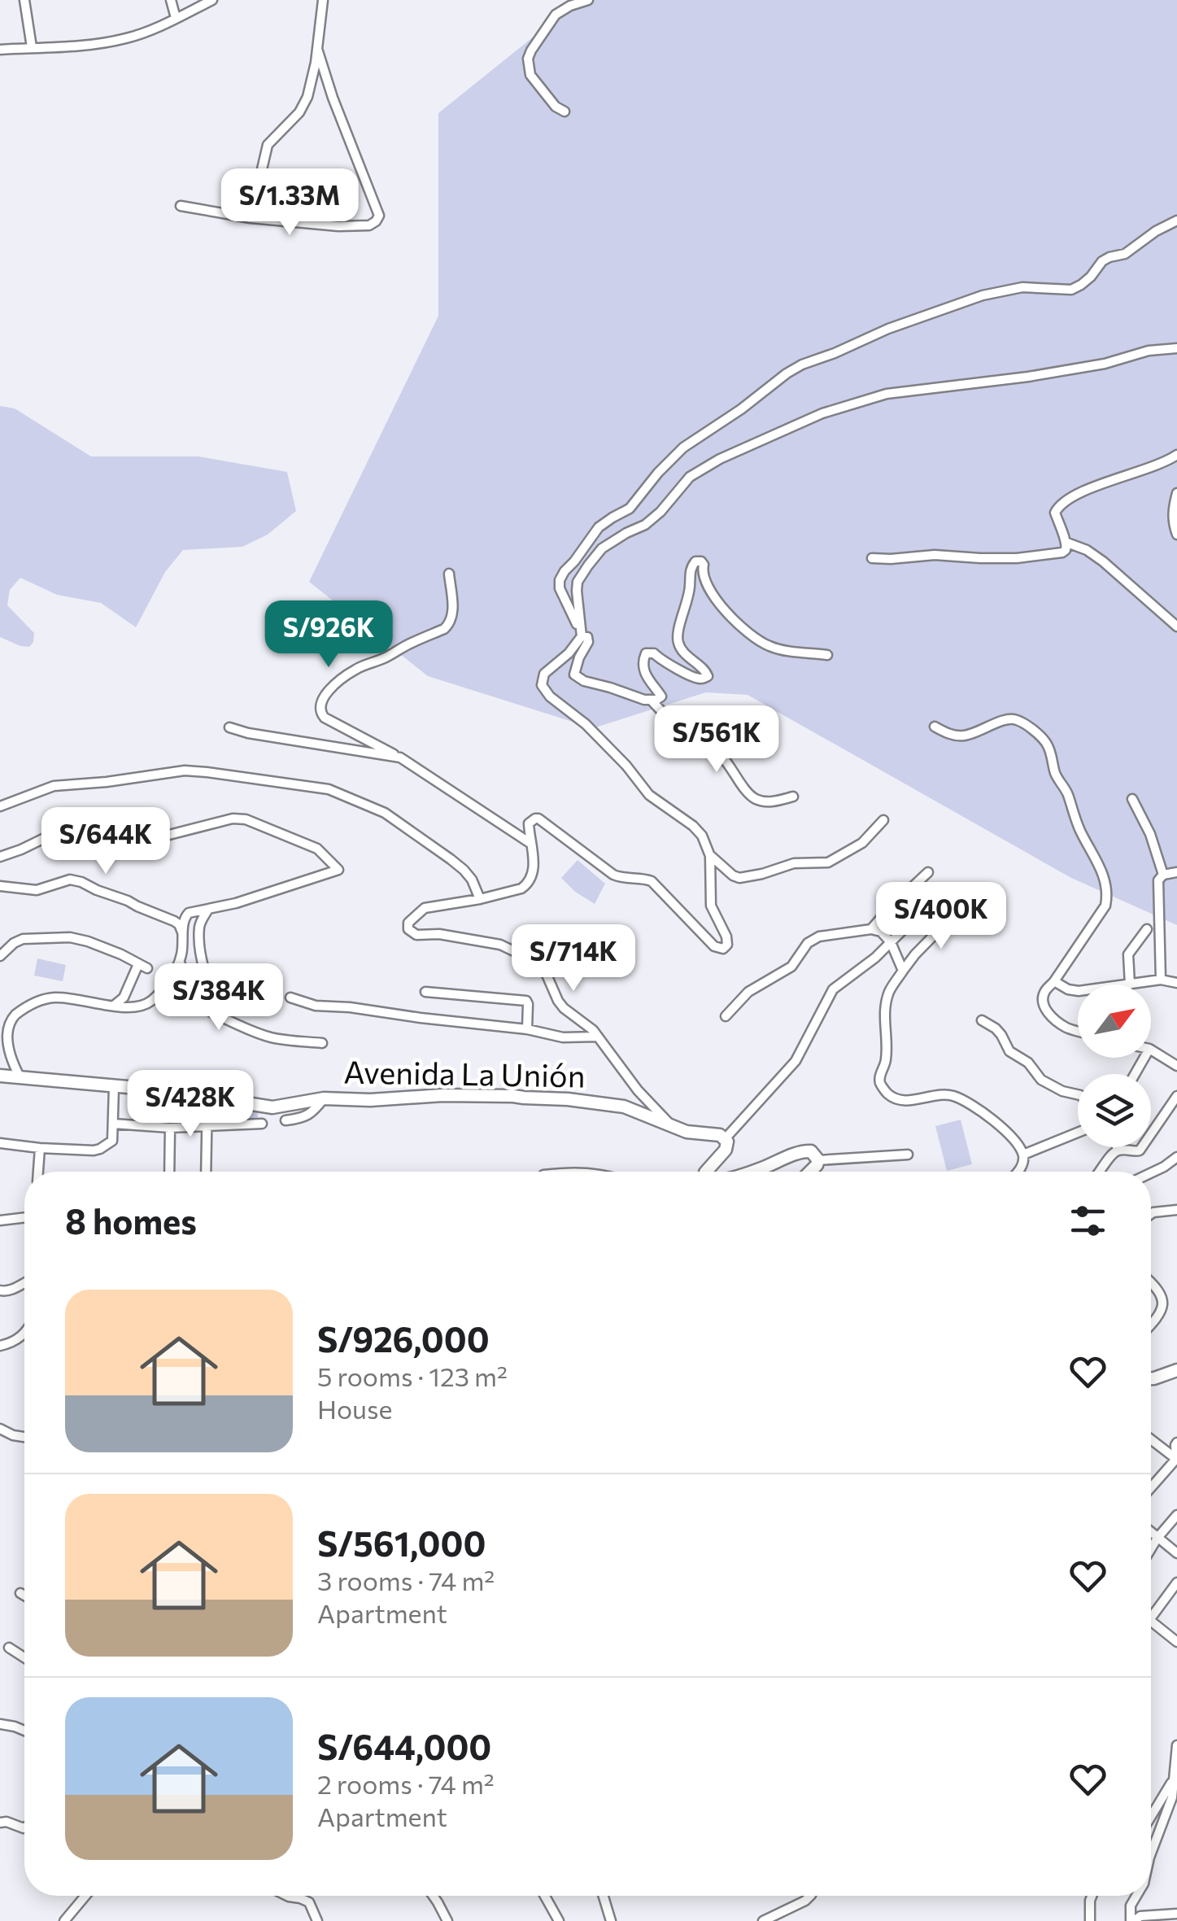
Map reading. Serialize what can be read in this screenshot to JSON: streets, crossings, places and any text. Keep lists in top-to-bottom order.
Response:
{
  "streets": {
    "main road": ["Avenida La Unión"]
  },
  "north": "top right",
  "page": {
    "price": [
      "S/1.33M",
      "S/926K",
      "S/561K",
      "S/644K",
      "S/400K",
      "S/714K",
      "S/384K",
      "S/428K"
    ],
    "heading": "8 homes",
    "list": [
      {
        "name": "S/926,000",
        "note": "5 rooms · 123 m² · House"
      },
      {
        "name": "S/561,000",
        "note": "3 rooms · 74 m² · Apartment"
      },
      {
        "name": "S/644,000",
        "note": "2 rooms · 74 m² · Apartment"
      }
    ]
  }
}
